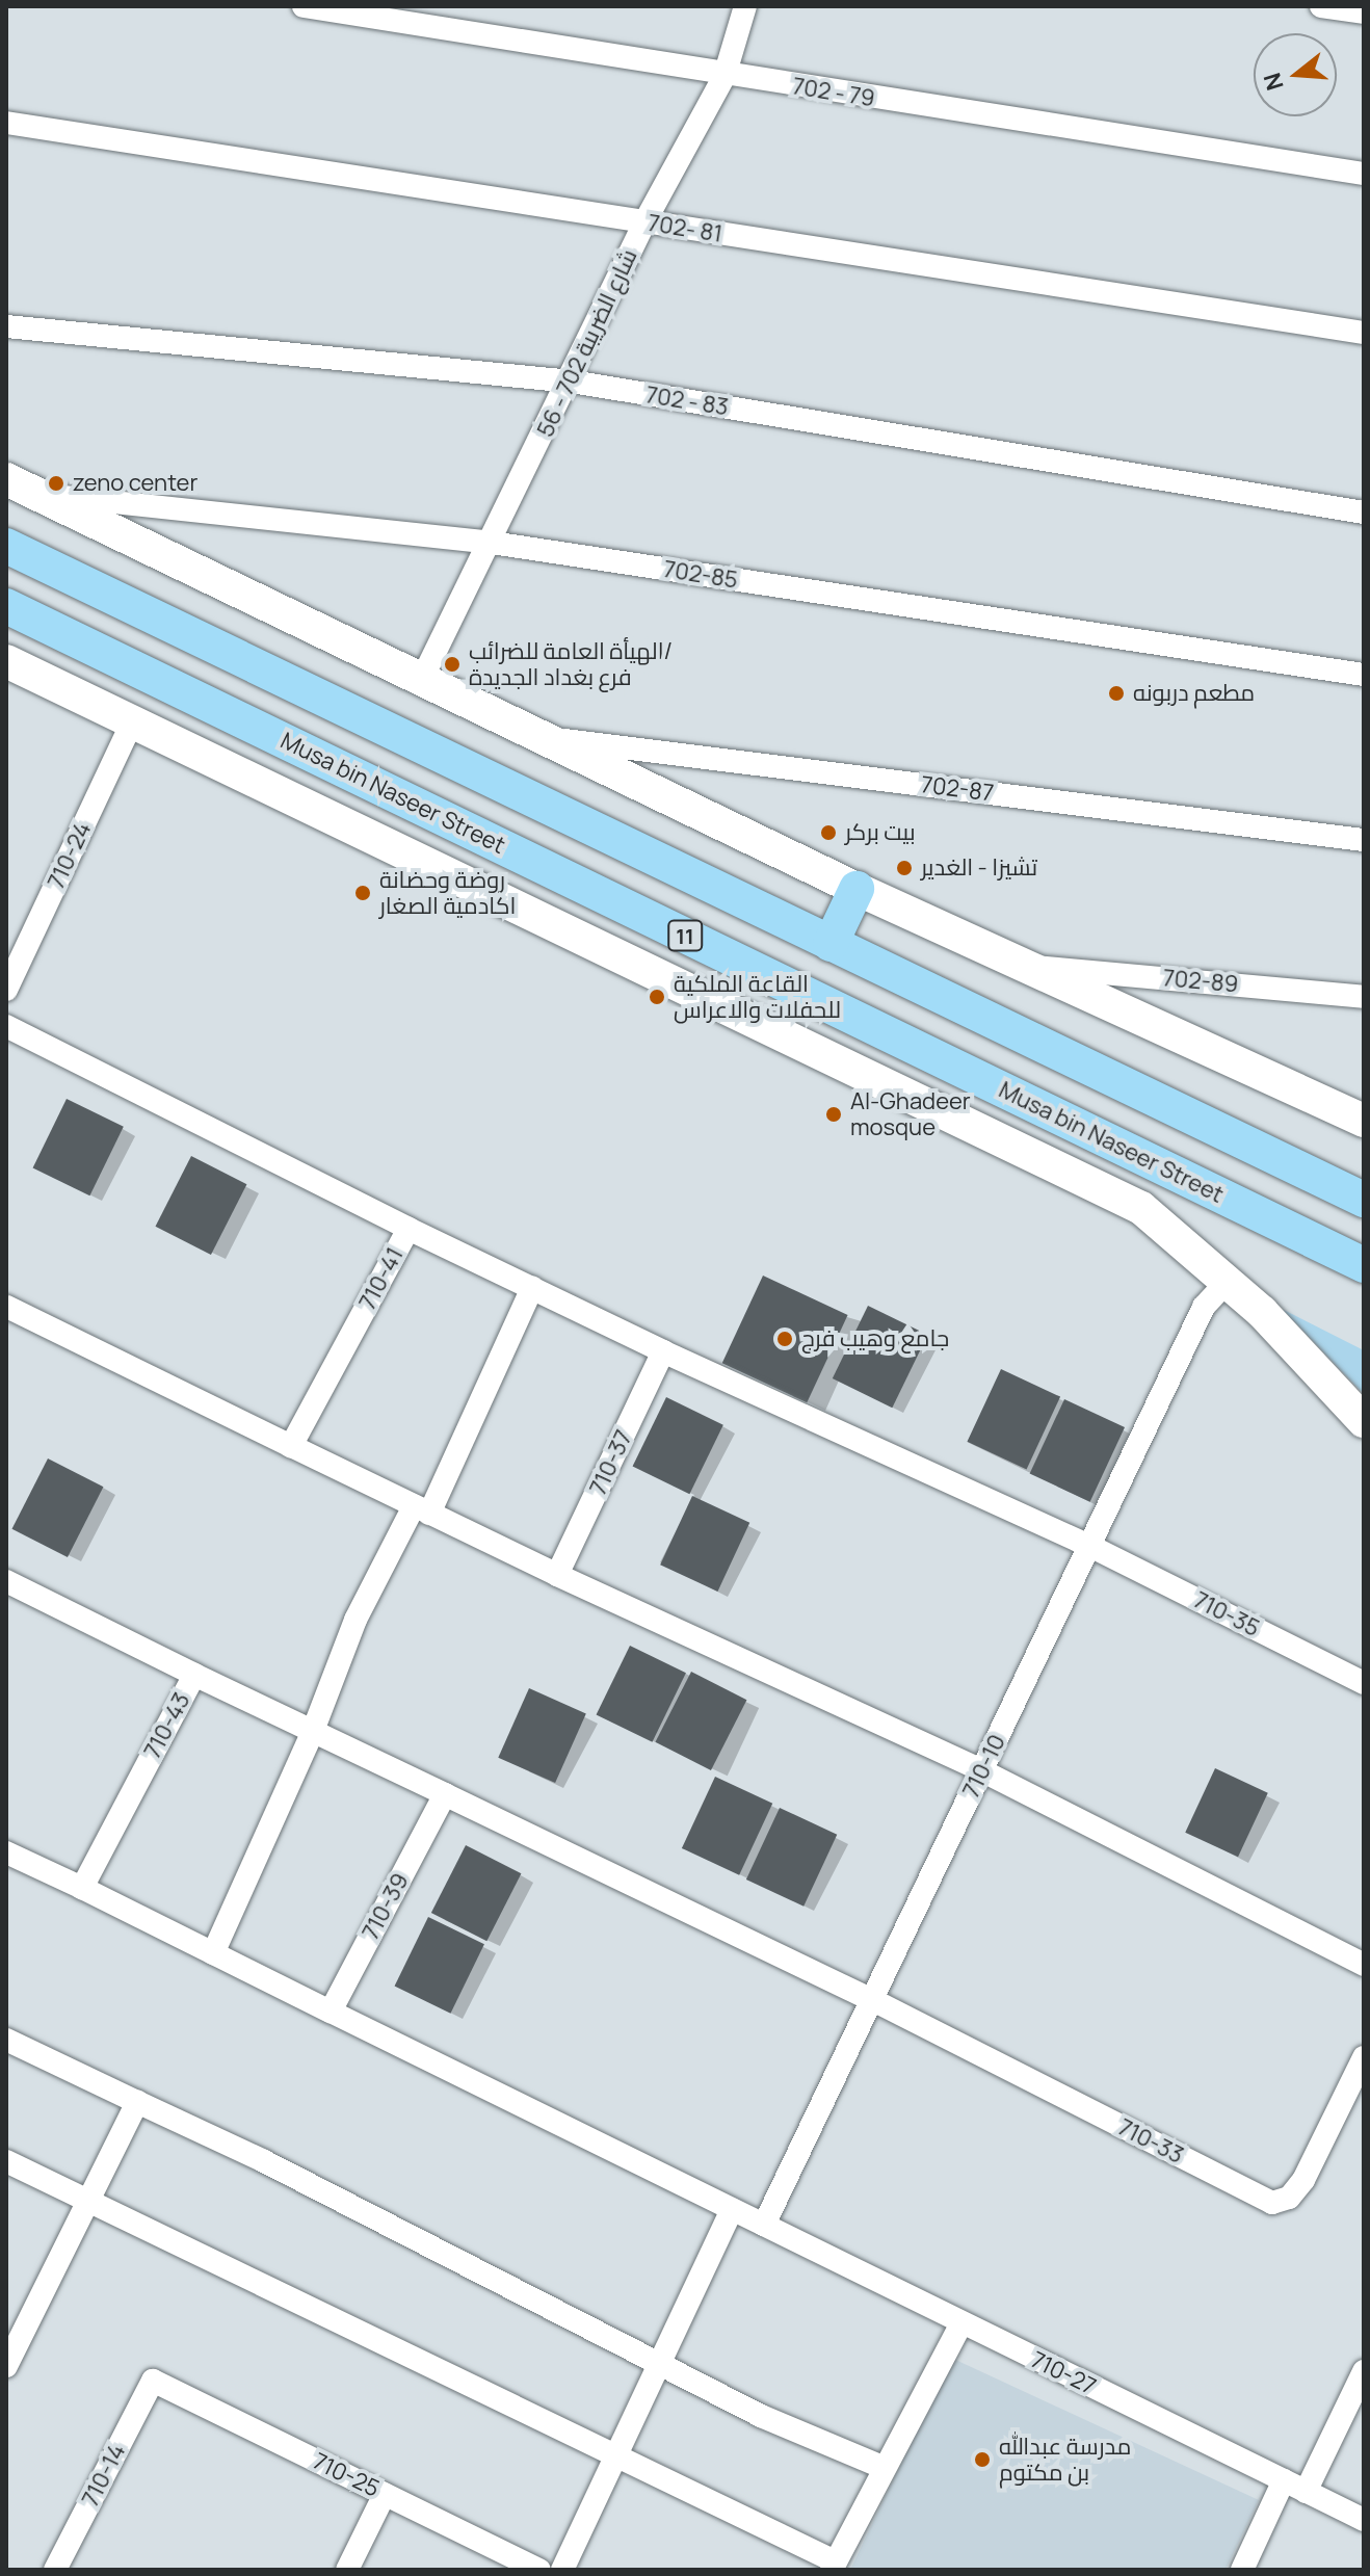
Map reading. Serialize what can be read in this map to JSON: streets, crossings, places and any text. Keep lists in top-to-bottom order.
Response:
{
  "streets": {
    "main road": ["Musa bin Naseer Street", "11"],
    "street": [
      "702 - 79",
      "702- 81",
      "شارع الضريبة 702 - 56",
      "702 - 83",
      "702-85",
      "702-87",
      "710-24",
      "702-89",
      "710-41",
      "710-37",
      "710-35",
      "710-43",
      "710-10",
      "710-39",
      "710-33",
      "710-27",
      "710-14",
      "710-25"
    ]
  },
  "crossings": [
    ["702 - 79", "شارع الضريبة 702 - 56"],
    ["702- 81", "شارع الضريبة 702 - 56"],
    ["شارع الضريبة 702 - 56", "702 - 83"],
    ["شارع الضريبة 702 - 56", "702-85"],
    ["710-35", "710-10"],
    ["710-10", "710-33"],
    ["710-10", "710-27"],
    ["710-14", "710-25"]
  ],
  "places": [
    "zeno center",
    "الهيأة العامة للضرائب/ فرع بغداد الجديدة",
    "مطعم دربونه",
    "بيت بركر",
    "تشيزا - الغدير",
    "روضة وحضانة اكادمية الصغار",
    "القاعة الملكية للحفلات والاعراس",
    "Al-Ghadeer mosque",
    "جامع وهيب فرج",
    "مدرسة عبدالله بن مكتوم"
  ],
  "north": "left"
}
